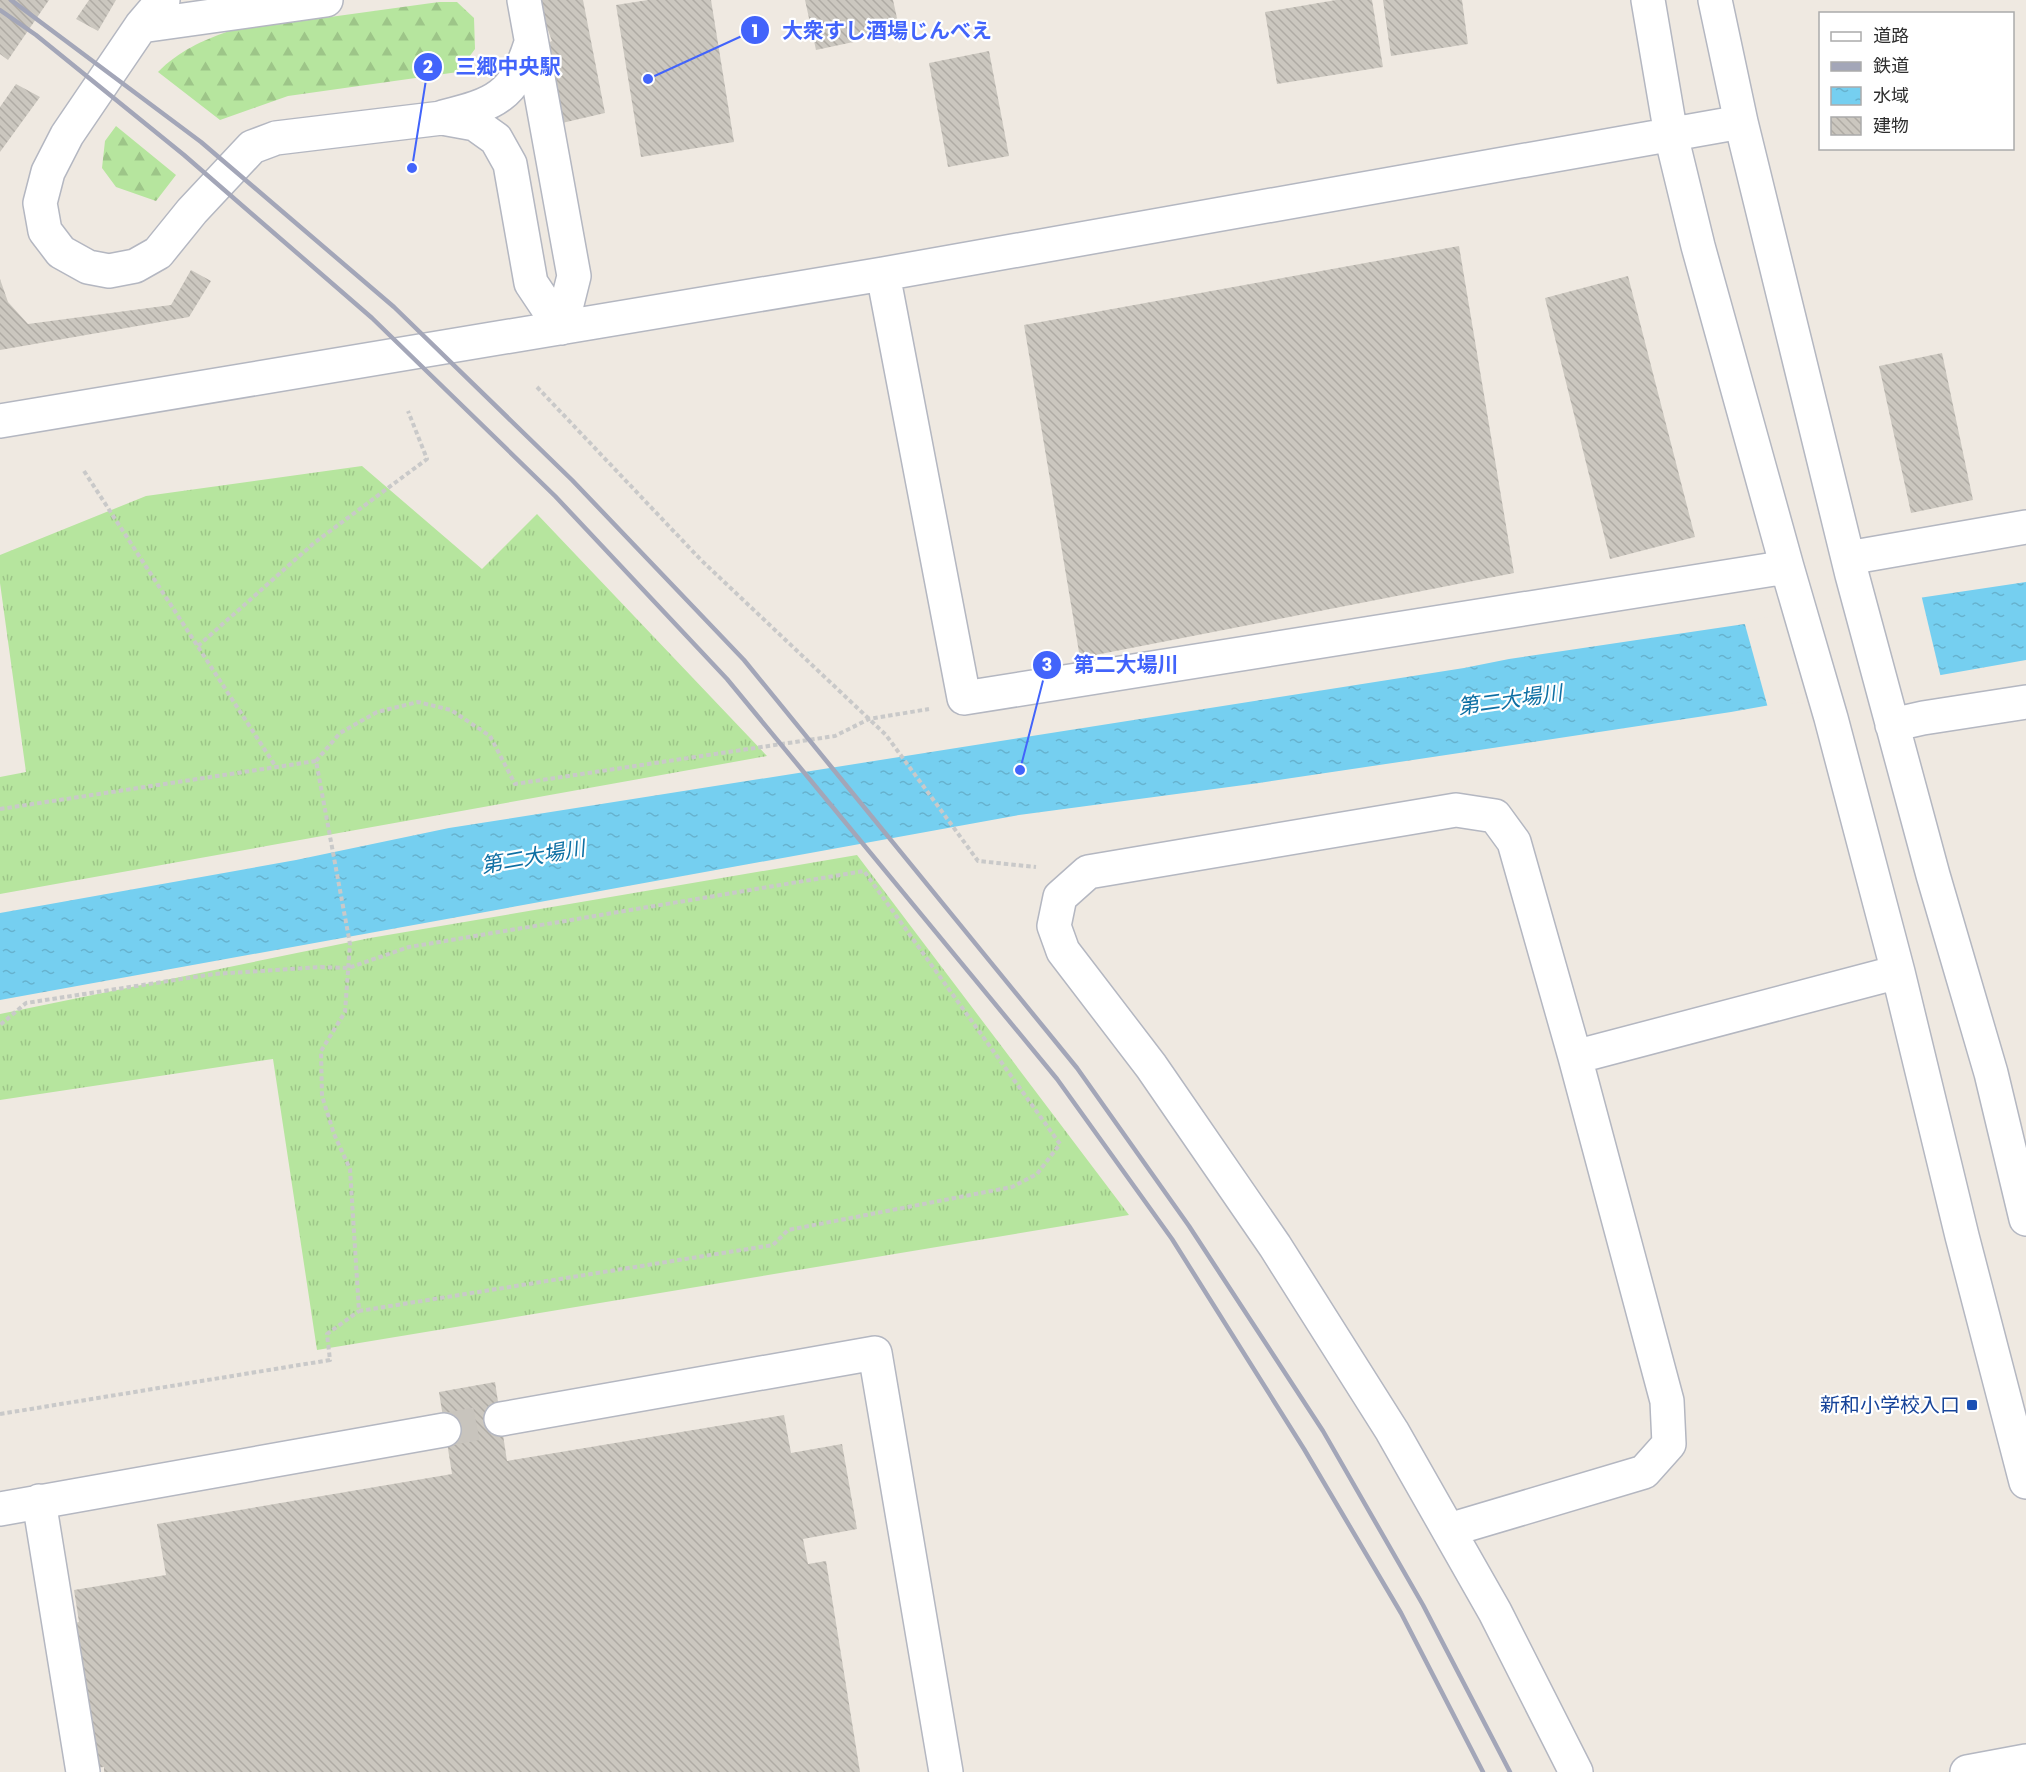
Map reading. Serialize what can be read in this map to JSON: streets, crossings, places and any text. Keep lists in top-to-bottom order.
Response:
{
  "water": ["第二大場川"],
  "places": {
    "other": ["大衆すし酒場じんべえ", "三郷中央駅", "第二大場川"],
    "transit": ["新和小学校入口"]
  },
  "legend": [
    "道路",
    "鉄道",
    "水域",
    "建物"
  ]
}
